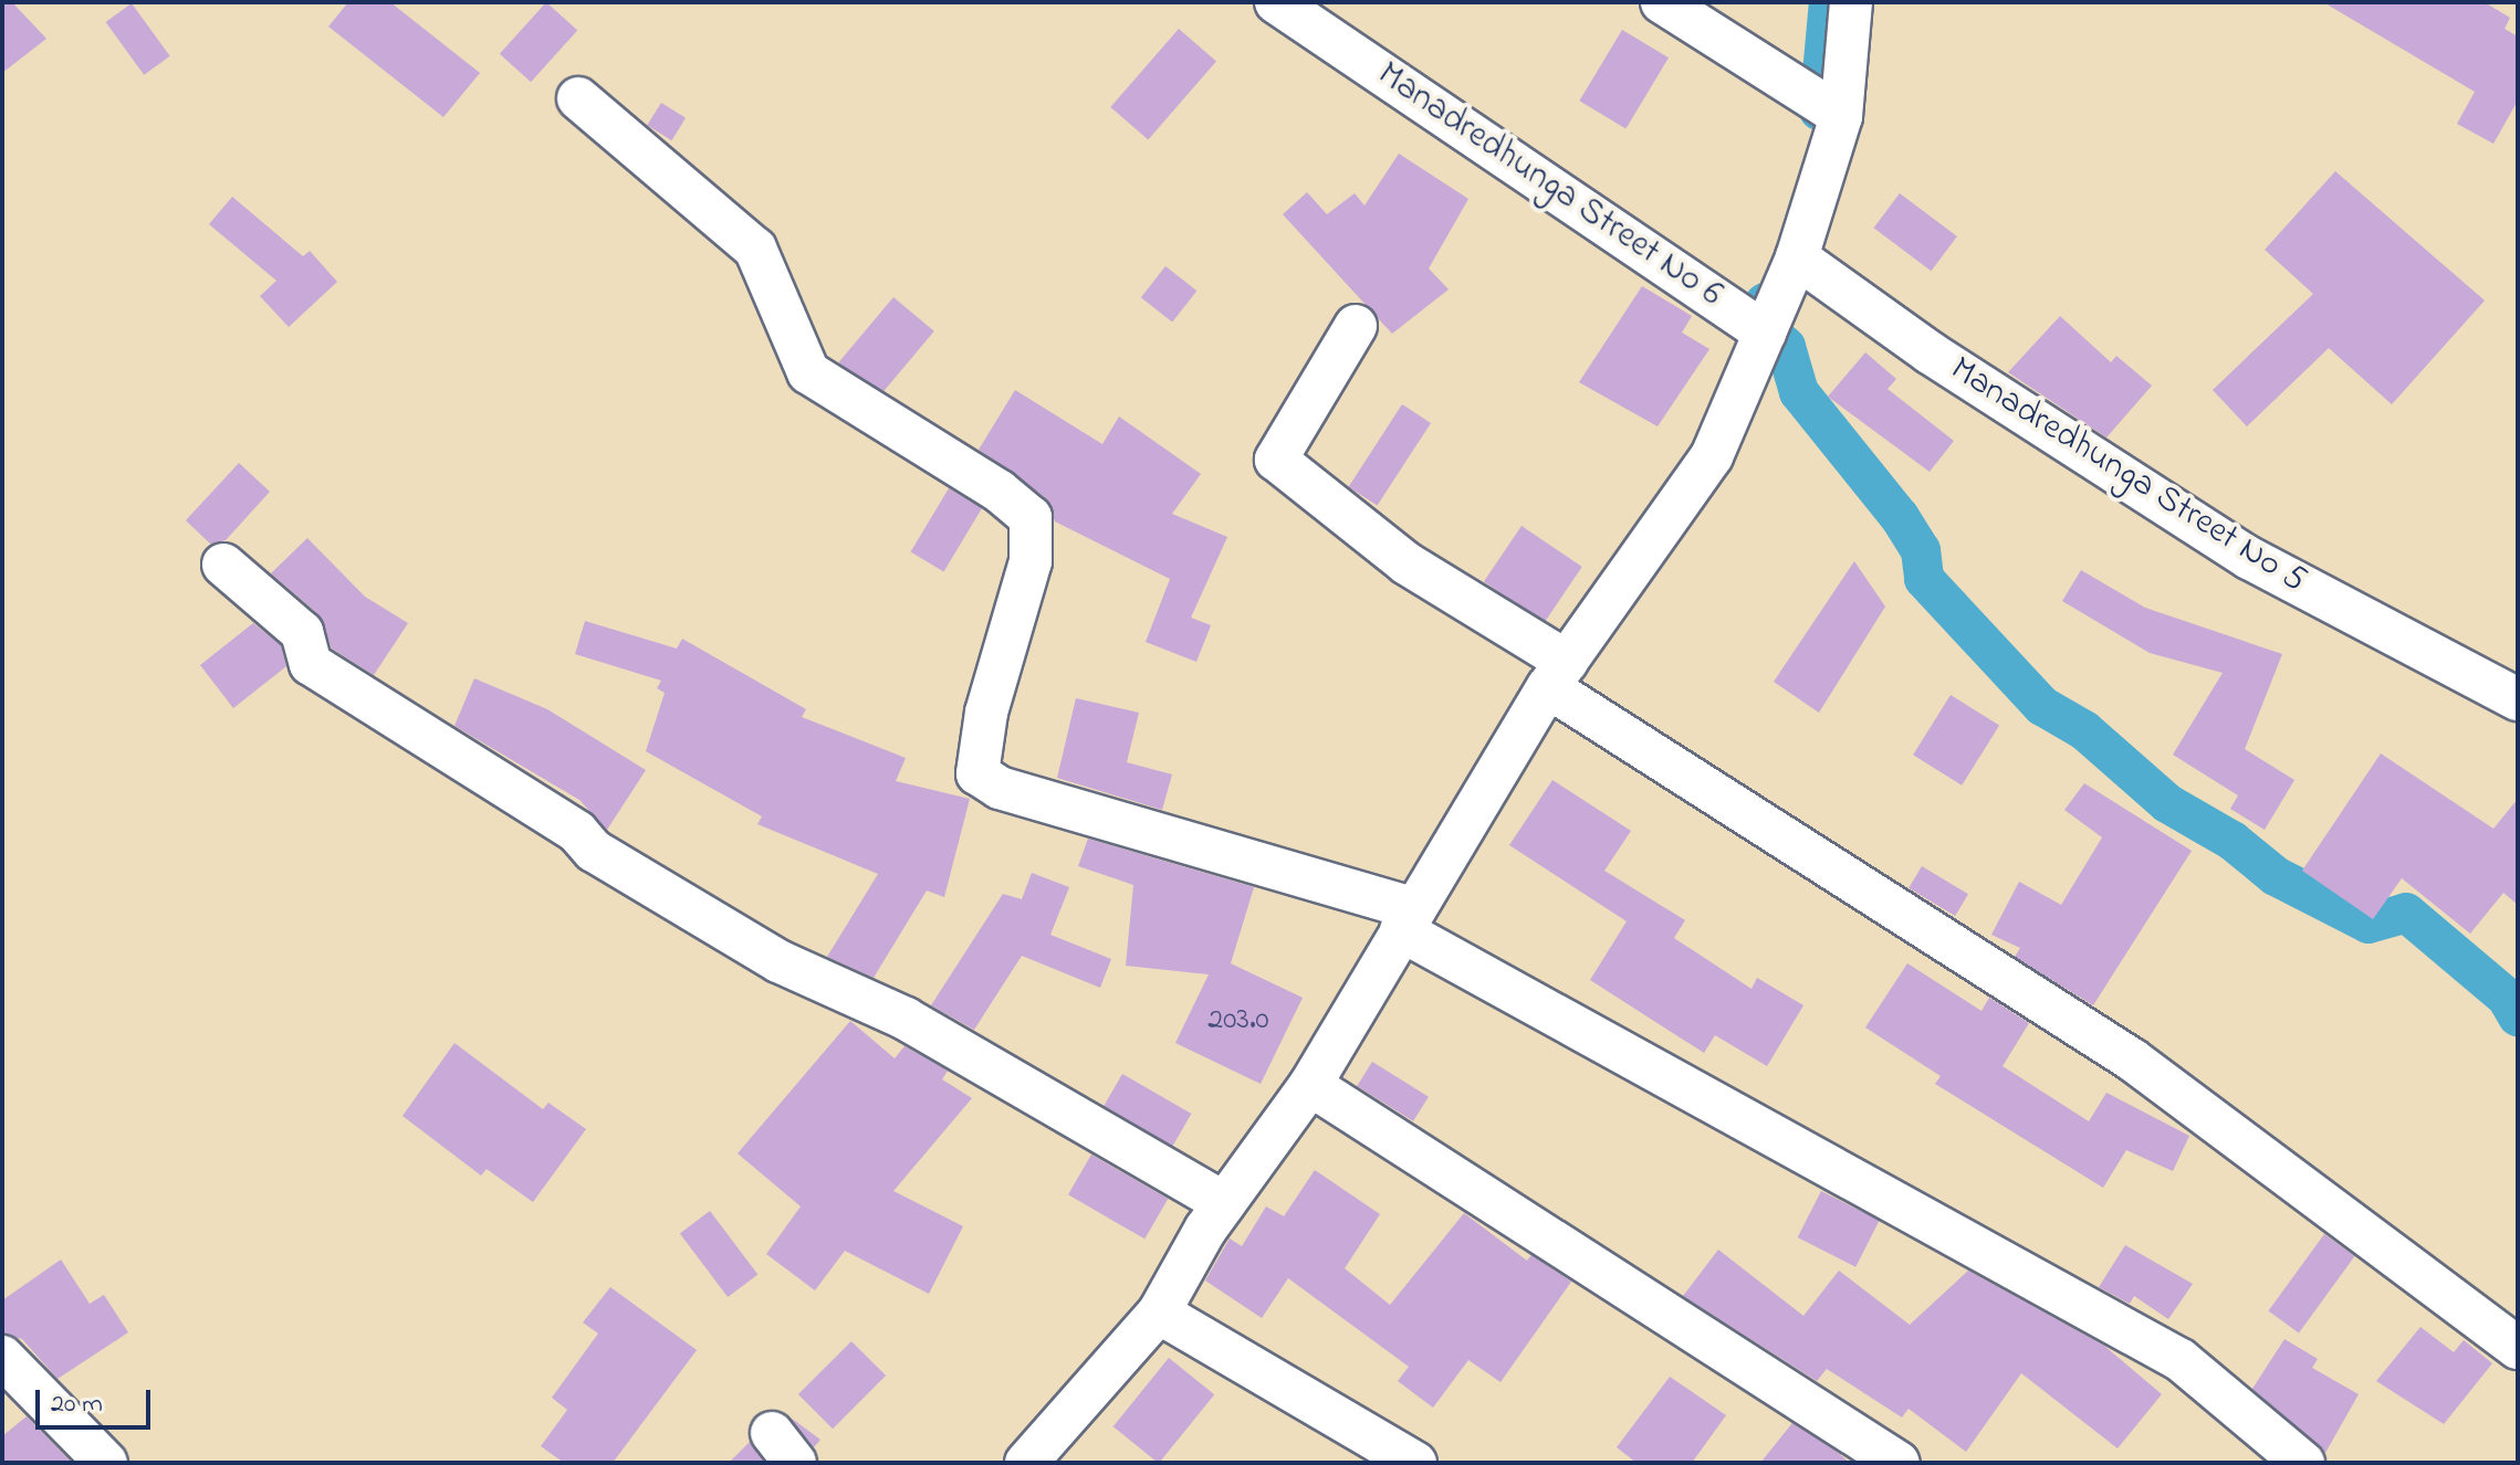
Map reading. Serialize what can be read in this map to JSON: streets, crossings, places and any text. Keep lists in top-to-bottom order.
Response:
{
  "streets": {
    "street": ["Manadredhunga Street No 6", "Manadredhunga Street No 5"]
  },
  "house_numbers": ["203.0"],
  "scale_bar": "20 m"
}
